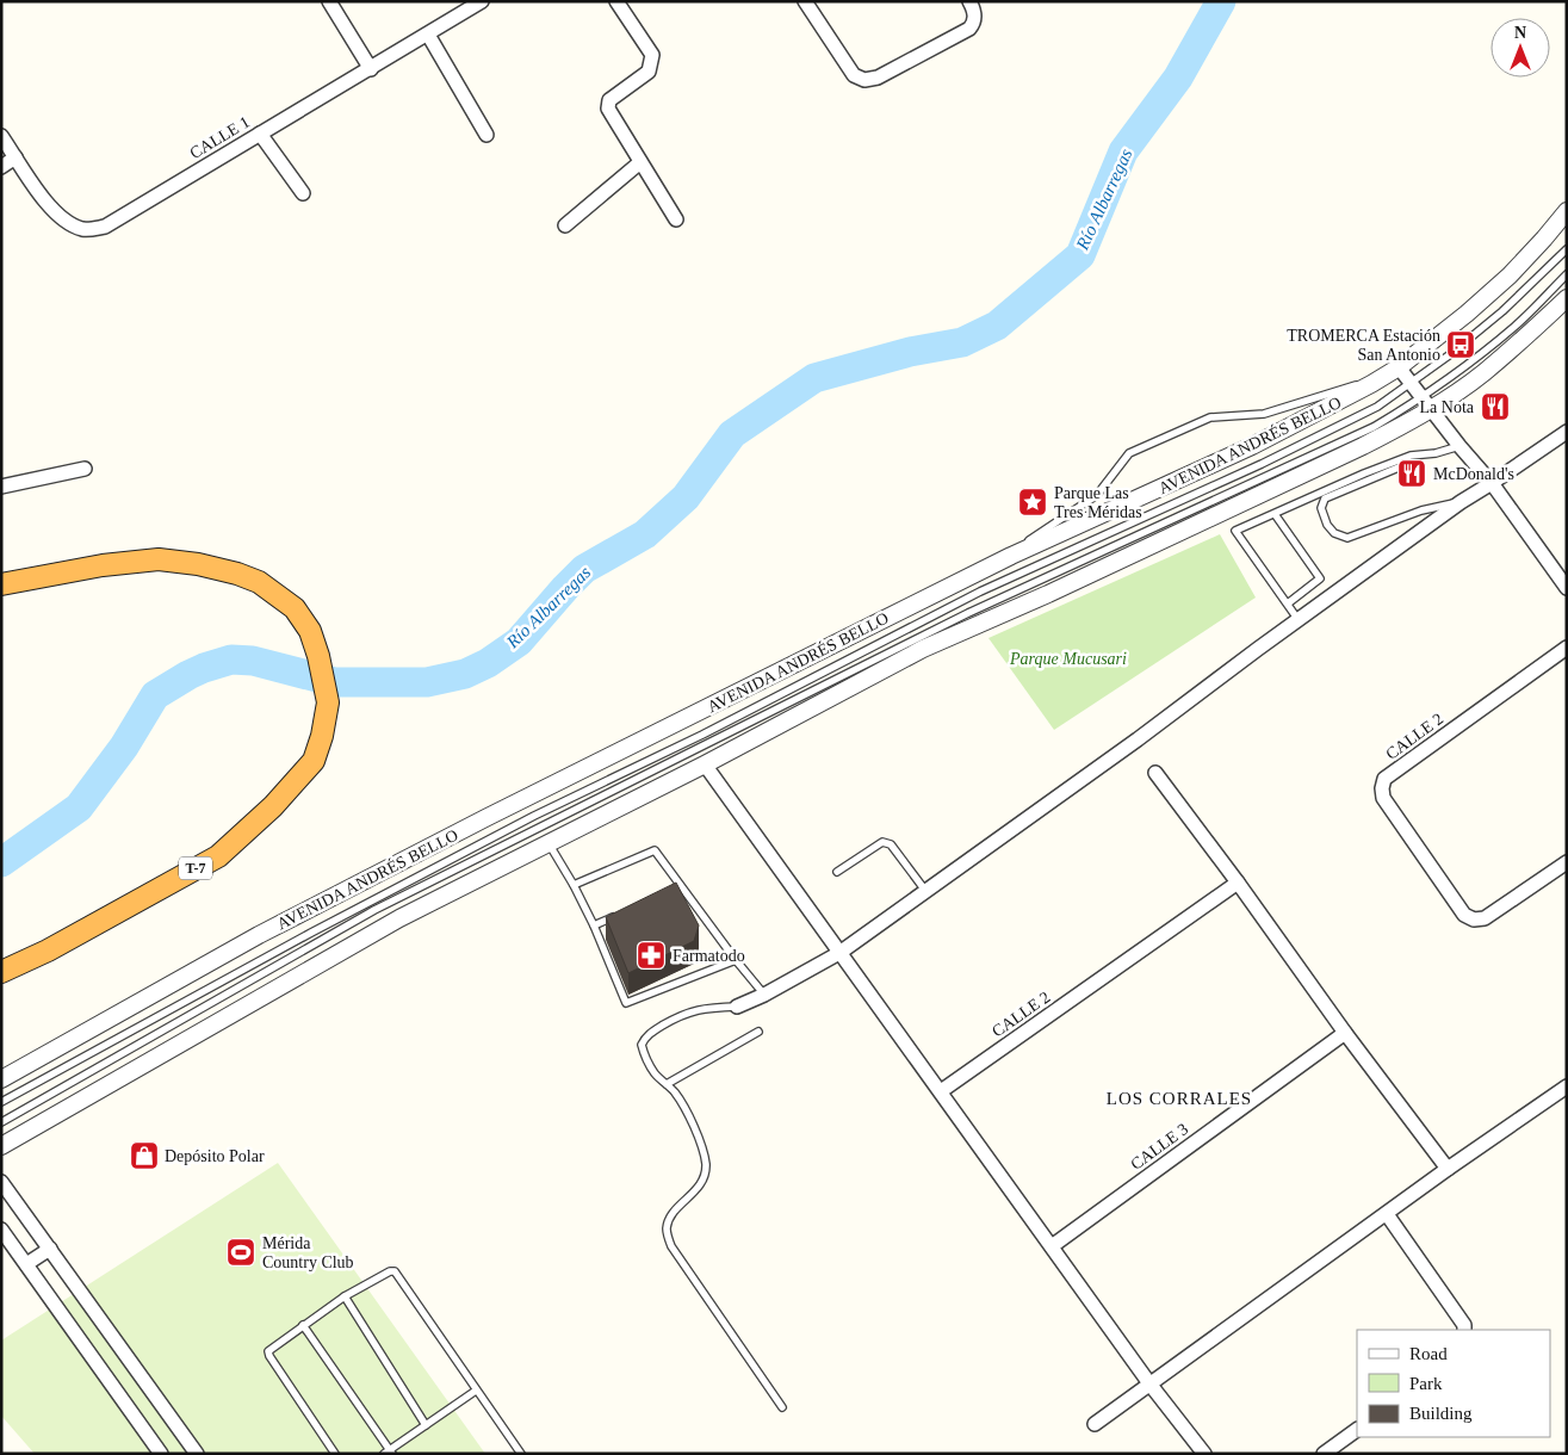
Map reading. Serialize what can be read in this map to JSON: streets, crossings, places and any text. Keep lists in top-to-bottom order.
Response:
{
  "streets": {
    "highway": ["T-7"],
    "street": [
      "CALLE 1",
      "AVENIDA ANDRÉS BELLO",
      "CALLE 2",
      "CALLE 3"
    ]
  },
  "districts": ["LOS CORRALES"],
  "water": ["Río Albarregas"],
  "parks": ["Parque Mucusari"],
  "places": {
    "bus stop": ["TROMERCA Estación San Antonio"],
    "restaurant": ["La Nota", "McDonald's"],
    "place": ["Parque Las Tres Méridas"],
    "pharmacy": ["Farmatodo"],
    "shop": ["Depósito Polar"],
    "sports": ["Mérida Country Club"]
  },
  "legend": ["Road", "Park", "Building"],
  "north": "top"
}
